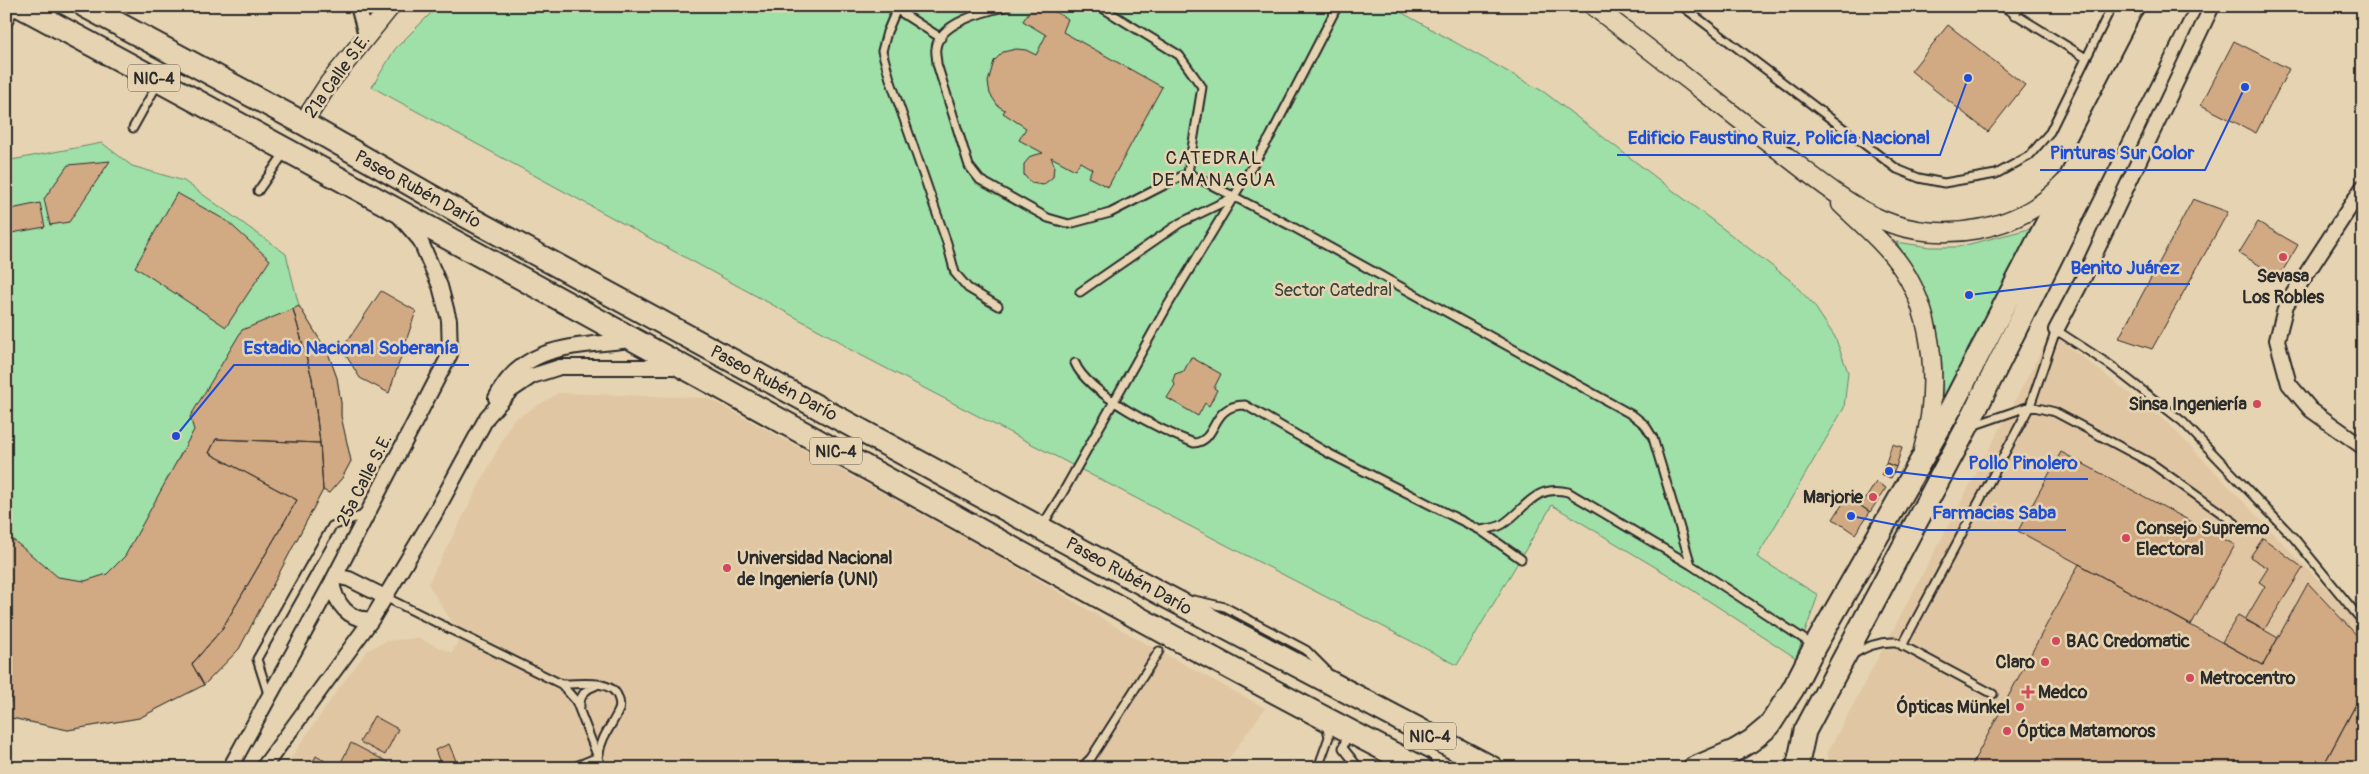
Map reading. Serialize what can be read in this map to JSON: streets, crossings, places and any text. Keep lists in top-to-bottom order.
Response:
{
  "streets": {
    "highway": ["NIC-4", "Paseo Rubén Darío"],
    "street": ["21a Calle S.E.", "25a Calle S.E."]
  },
  "crossings": [
    ["21a Calle S.E.", "Paseo Rubén Darío"],
    ["Paseo Rubén Darío", "25a Calle S.E."]
  ],
  "districts": ["CATEDRAL DE MANAGUA"],
  "parks": ["Sector Catedral"],
  "places": {
    "other": [
      "Edificio Faustino Ruiz, Policía Nacional",
      "Pinturas Sur Color",
      "Sevasa Los Robles",
      "Benito Juárez",
      "Sinsa Ingeniería",
      "Estadio Nacional Soberanía",
      "Pollo Pinolero",
      "Marjorie",
      "Farmacias Saba",
      "Consejo Supremo Electoral",
      "Universidad Nacional de Ingeniería (UNI)",
      "BAC Credomatic",
      "Claro",
      "Metrocentro",
      "Ópticas Münkel",
      "Óptica Matamoros"
    ],
    "health": ["Medco"]
  }
}
